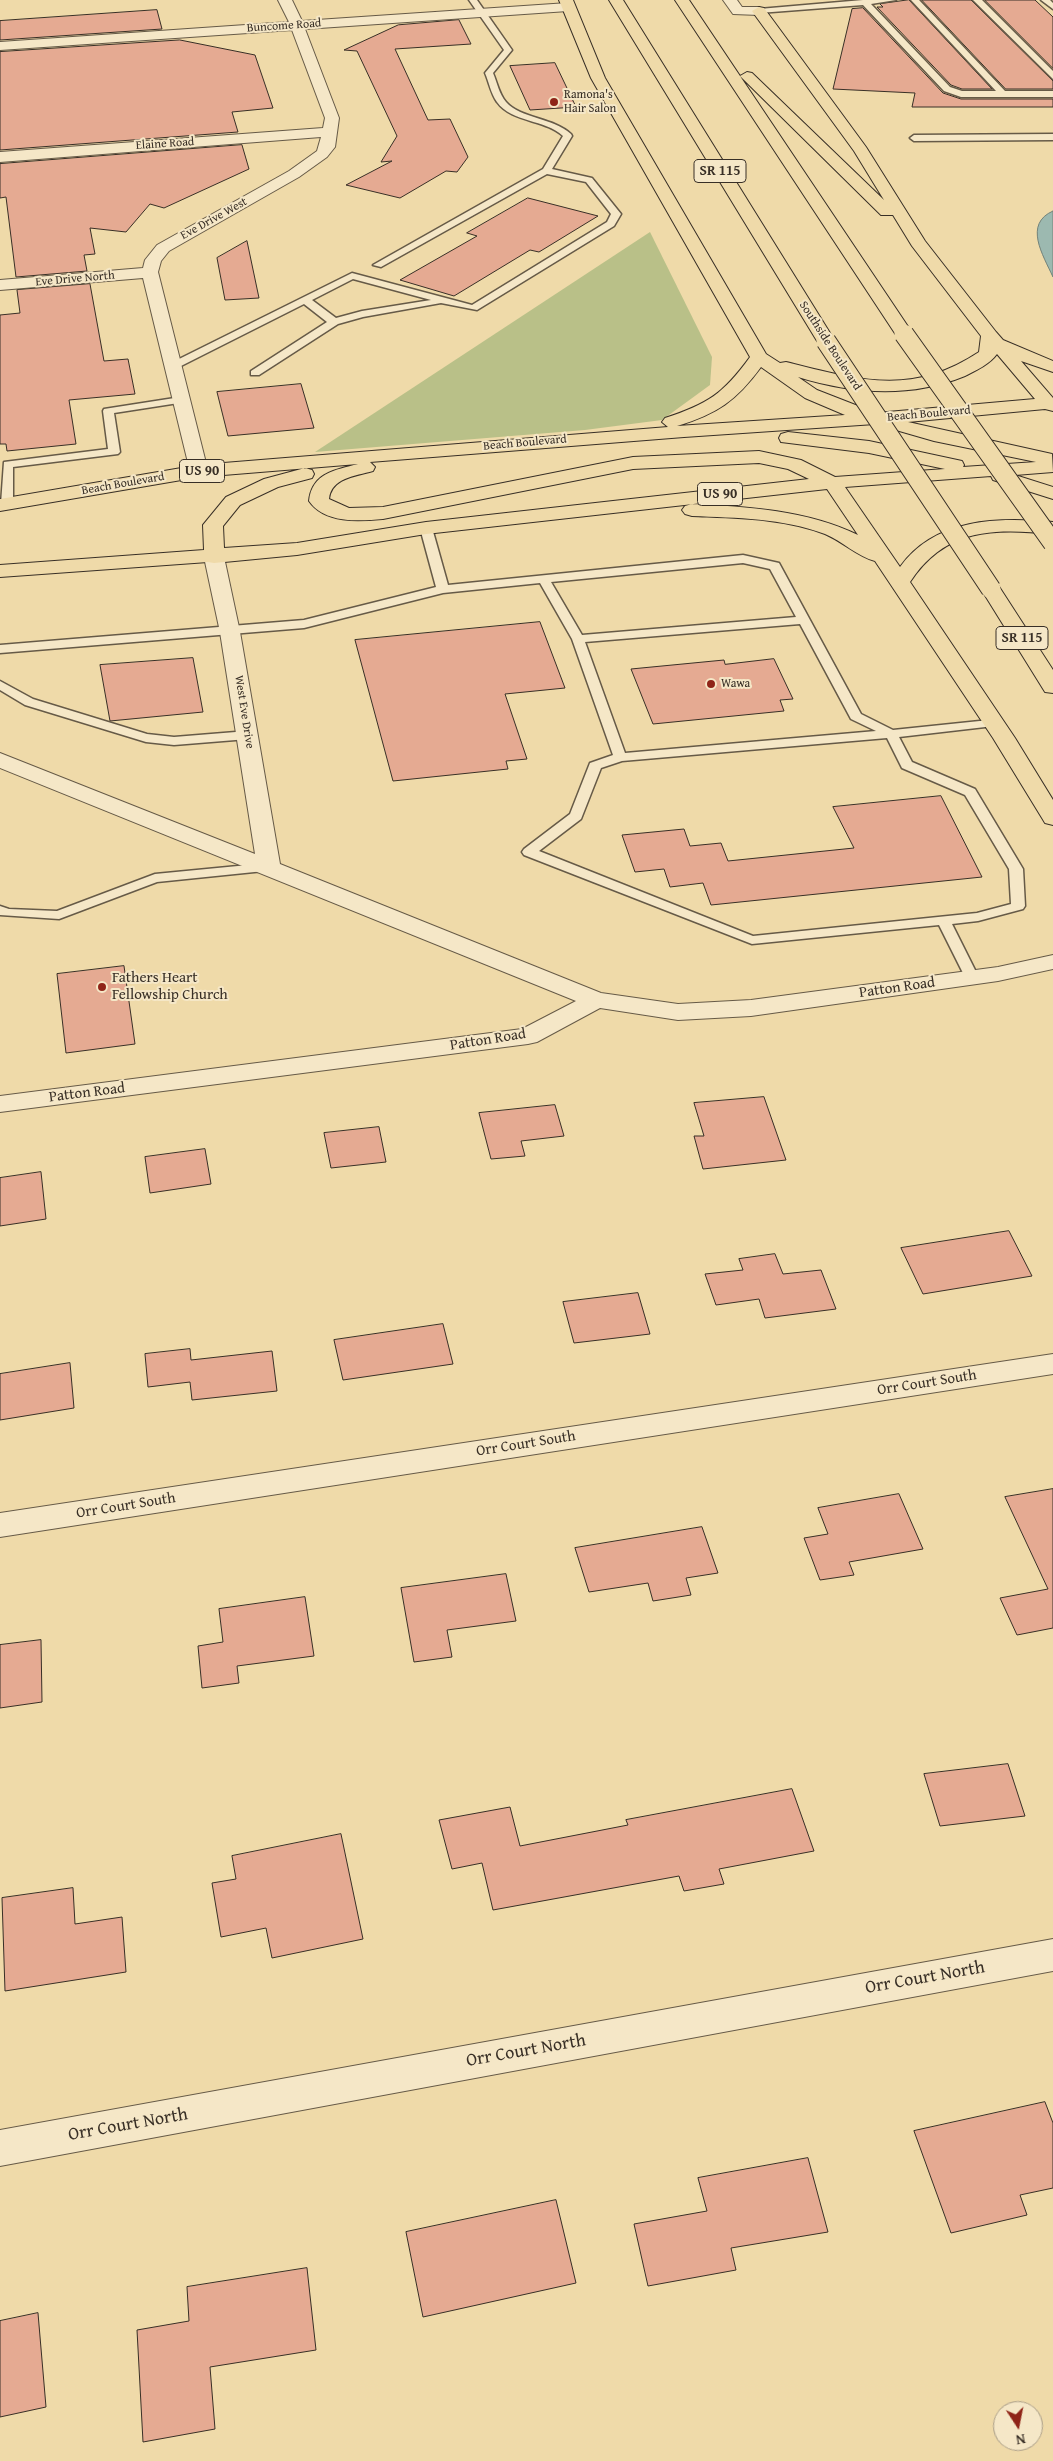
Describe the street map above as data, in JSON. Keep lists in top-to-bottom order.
{
  "streets": {
    "highway": [
      "SR 115",
      "Southside Boulevard",
      "Beach Boulevard",
      "US 90"
    ],
    "street": [
      "Buncome Road",
      "Elaine Road",
      "Eve Drive West",
      "Eve Drive North",
      "West Eve Drive",
      "Patton Road",
      "Orr Court South",
      "Orr Court North"
    ]
  },
  "crossings": [
    ["Buncome Road", "Eve Drive West"],
    ["Elaine Road", "Eve Drive West"],
    ["Eve Drive West", "Eve Drive North"],
    ["US 90", "West Eve Drive"]
  ],
  "places": ["Ramona's Hair Salon", "Wawa", "Fathers Heart Fellowship Church"],
  "north": "bottom"
}
